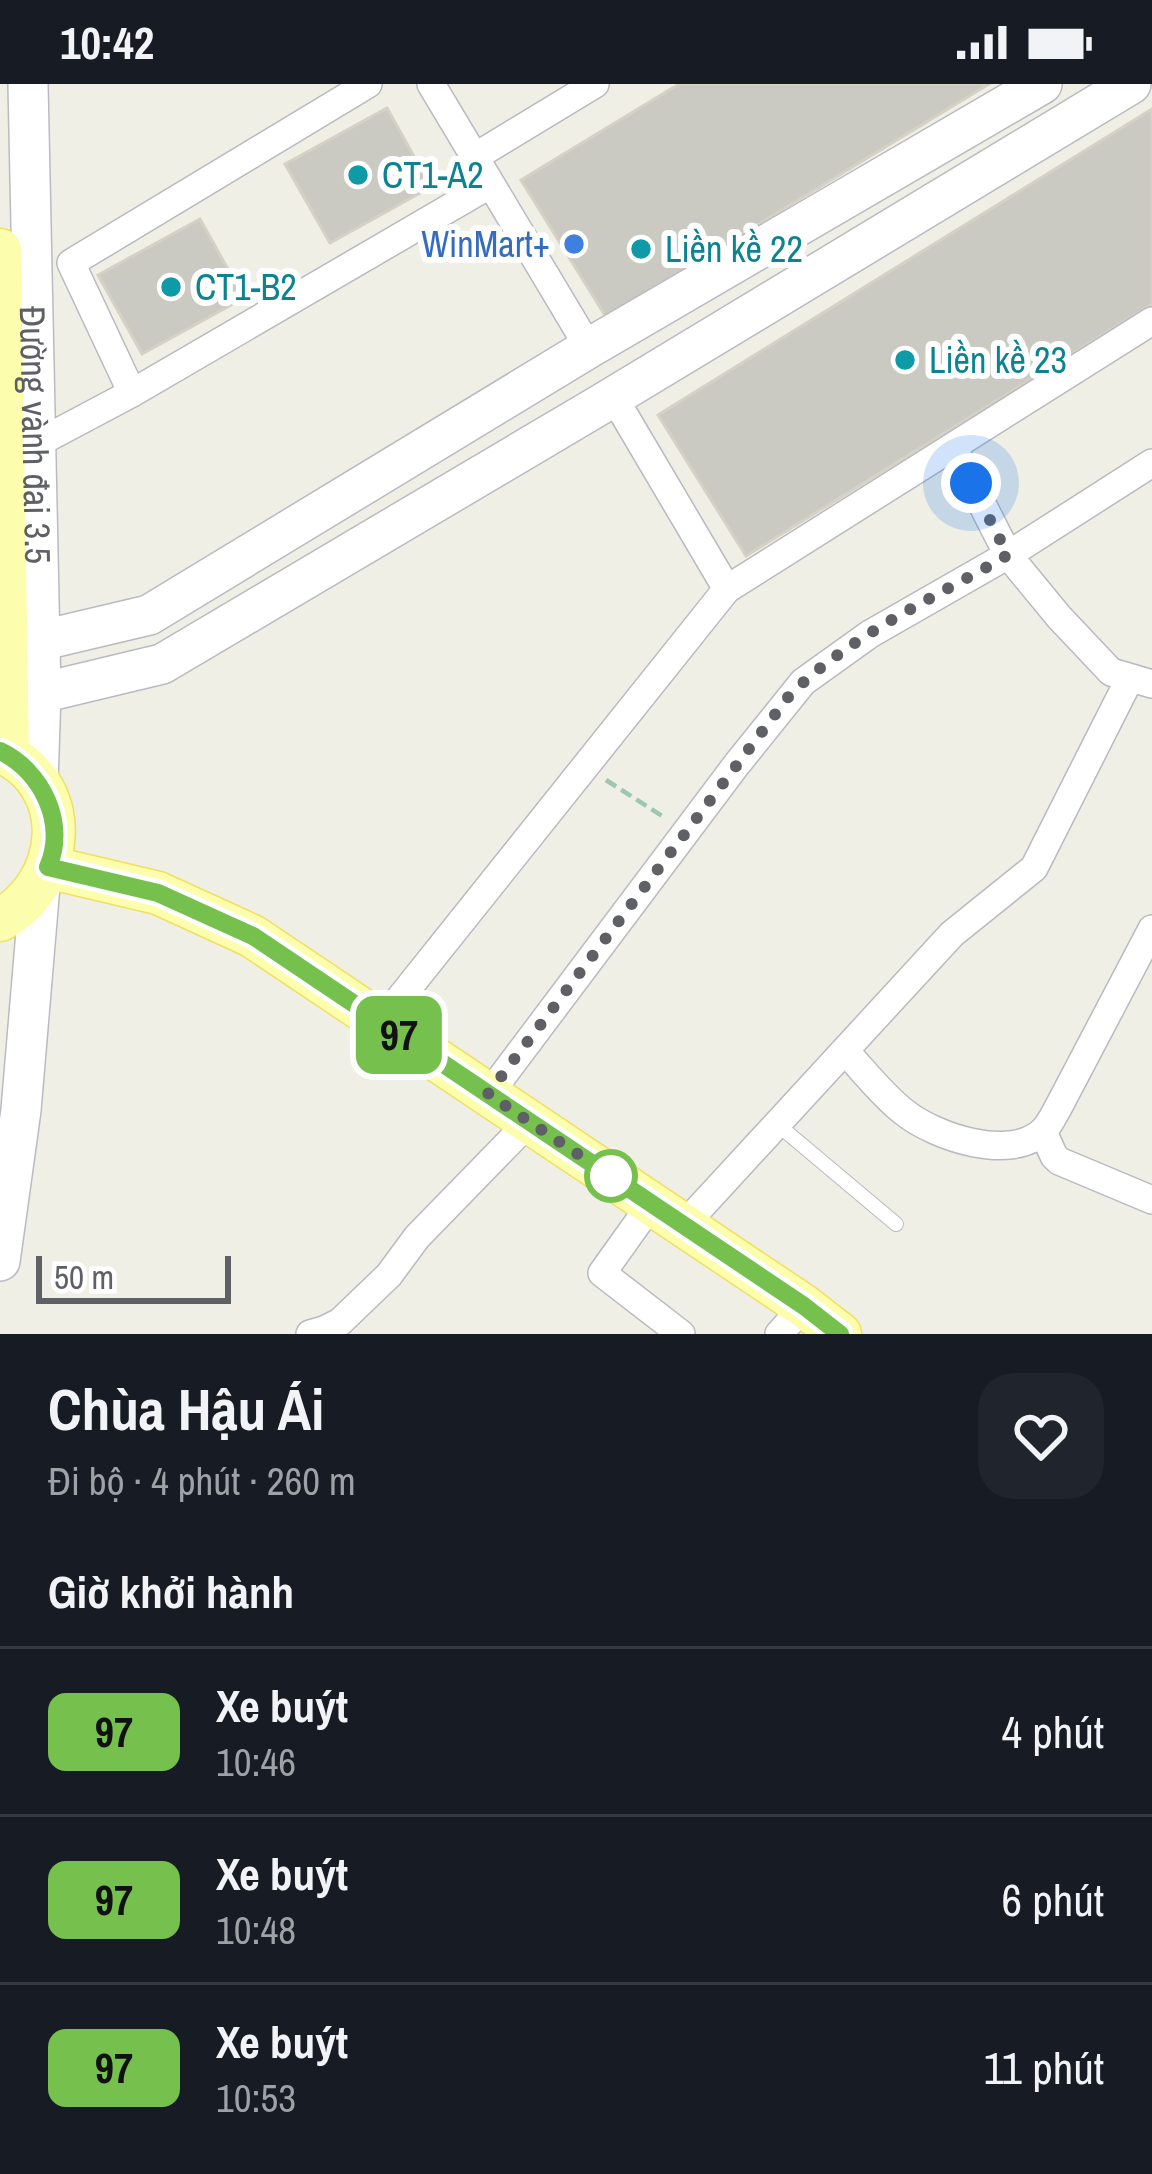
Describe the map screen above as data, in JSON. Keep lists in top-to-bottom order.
{
  "streets": {
    "main road": ["Đường vành đai 3.5"]
  },
  "places": [
    "CT1-A2",
    "WinMart+",
    "Liền kề 22",
    "CT1-B2",
    "Liền kề 23"
  ],
  "lines": ["bus line 97"],
  "scale_bar": "50 m",
  "page": {
    "status": "10:42",
    "on_map": "97",
    "scale": "50 m",
    "heading": [
      ["Chùa Hậu Ái", "Đi bộ · 4 phút · 260 m"],
      "Giờ khởi hành"
    ],
    "list": [
      {
        "mark": "97",
        "name": "Xe buýt",
        "note": "10:46",
        "value": "4 phút"
      },
      {
        "mark": "97",
        "name": "Xe buýt",
        "note": "10:48",
        "value": "6 phút"
      },
      {
        "mark": "97",
        "name": "Xe buýt",
        "note": "10:53",
        "value": "11 phút"
      }
    ]
  }
}
